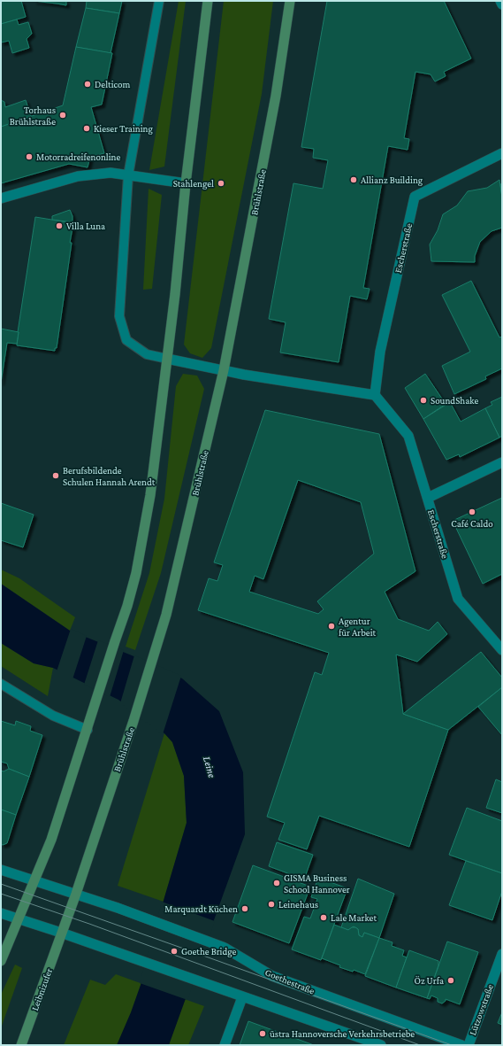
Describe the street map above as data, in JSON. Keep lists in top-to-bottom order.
{
  "streets": {
    "main road": ["Brühlstraße", "Leibnizufer"],
    "street": ["Escherstraße", "Goethestraße", "Lützowstraße"]
  },
  "crossings": [
    ["Brühlstraße", "Goethestraße"],
    ["Brühlstraße", "Leibnizufer"]
  ],
  "water": ["Leine"],
  "places": [
    "Delticom",
    "Torhaus Brühlstraße",
    "Kieser Training",
    "Motorradreifenonline",
    "Allianz Building",
    "Stahlengel",
    "Villa Luna",
    "SoundShake",
    "Berufsbildende Schulen Hannah Arendt",
    "Café Caldo",
    "Agentur für Arbeit",
    "GISMA Business School Hannover",
    "Leinehaus",
    "Marquardt Küchen",
    "Lale Market",
    "Goethe Bridge",
    "Öz Urfa",
    "üstra Hannoversche Verkehrsbetriebe"
  ]
}
